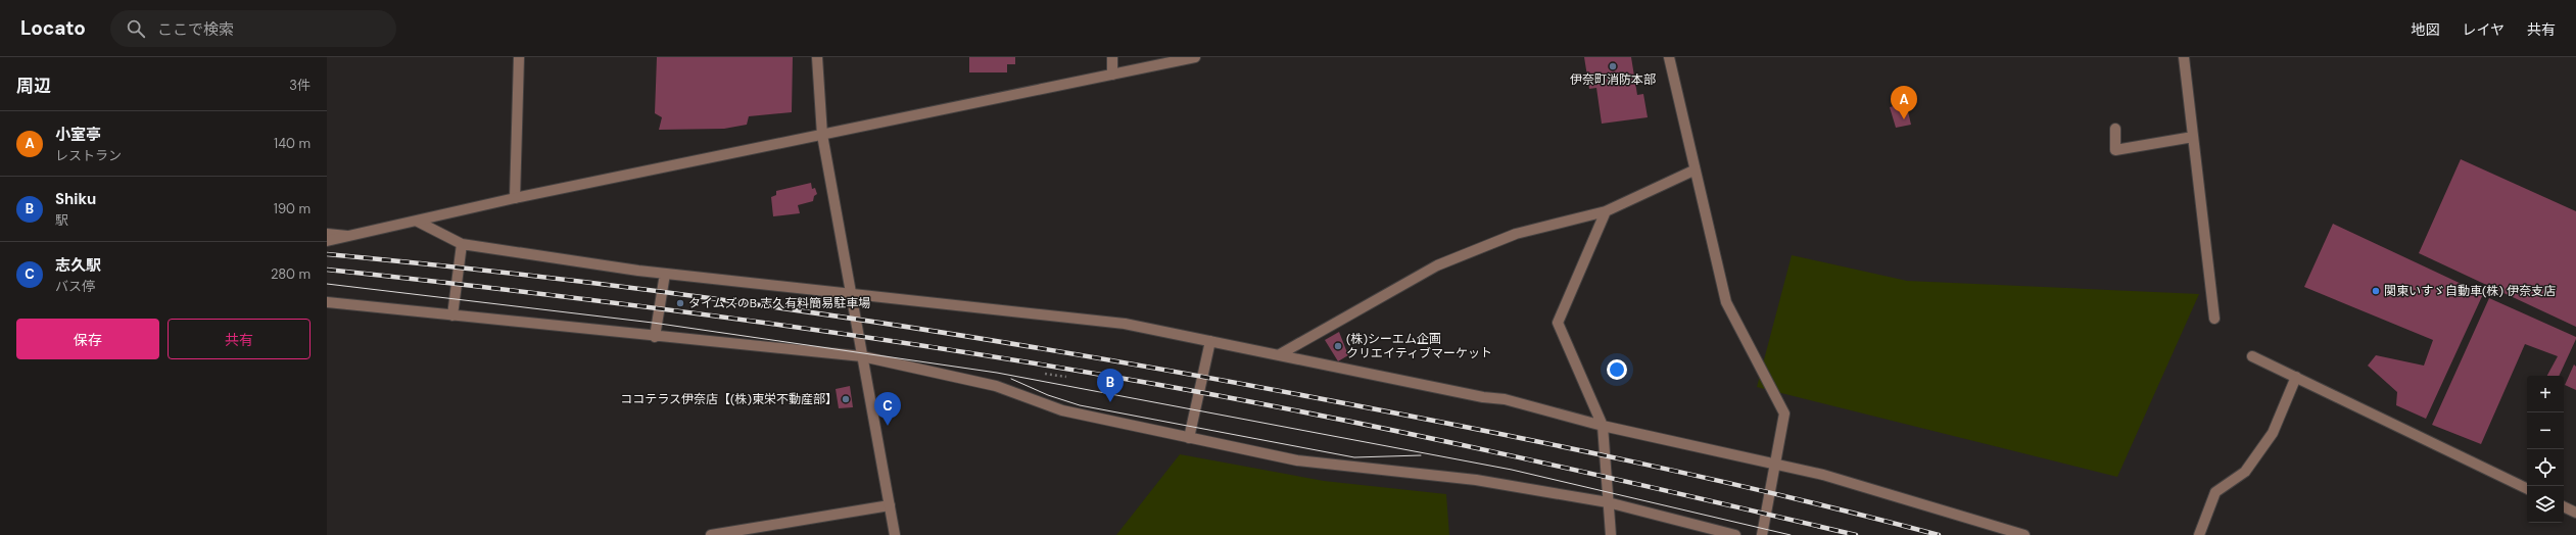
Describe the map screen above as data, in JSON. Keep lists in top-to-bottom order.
{
  "places": [
    "伊奈町消防本部",
    "関東いすゞ自動車(株) 伊奈支店",
    "タイムズのB 志久有料簡易駐車場",
    "(株)シーエム企画 クリエイティブマーケット",
    "ココテラス伊奈店【(株)東栄不動産部】"
  ],
  "page": {
    "header": "Locato",
    "search": "ここで検索",
    "nav": ["地図", "レイヤ", "共有"],
    "heading": ["周辺", "3件"],
    "pins": ["A", "B", "C"],
    "list": [
      {
        "mark": "A",
        "name": "小室亭",
        "note": "レストラン",
        "value": "140 m"
      },
      {
        "mark": "B",
        "name": "Shiku",
        "note": "駅",
        "value": "190 m"
      },
      {
        "mark": "C",
        "name": "志久駅",
        "note": "バス停",
        "value": "280 m"
      }
    ],
    "buttons": ["保存", "共有"],
    "map_buttons": ["+", "−"]
  }
}
